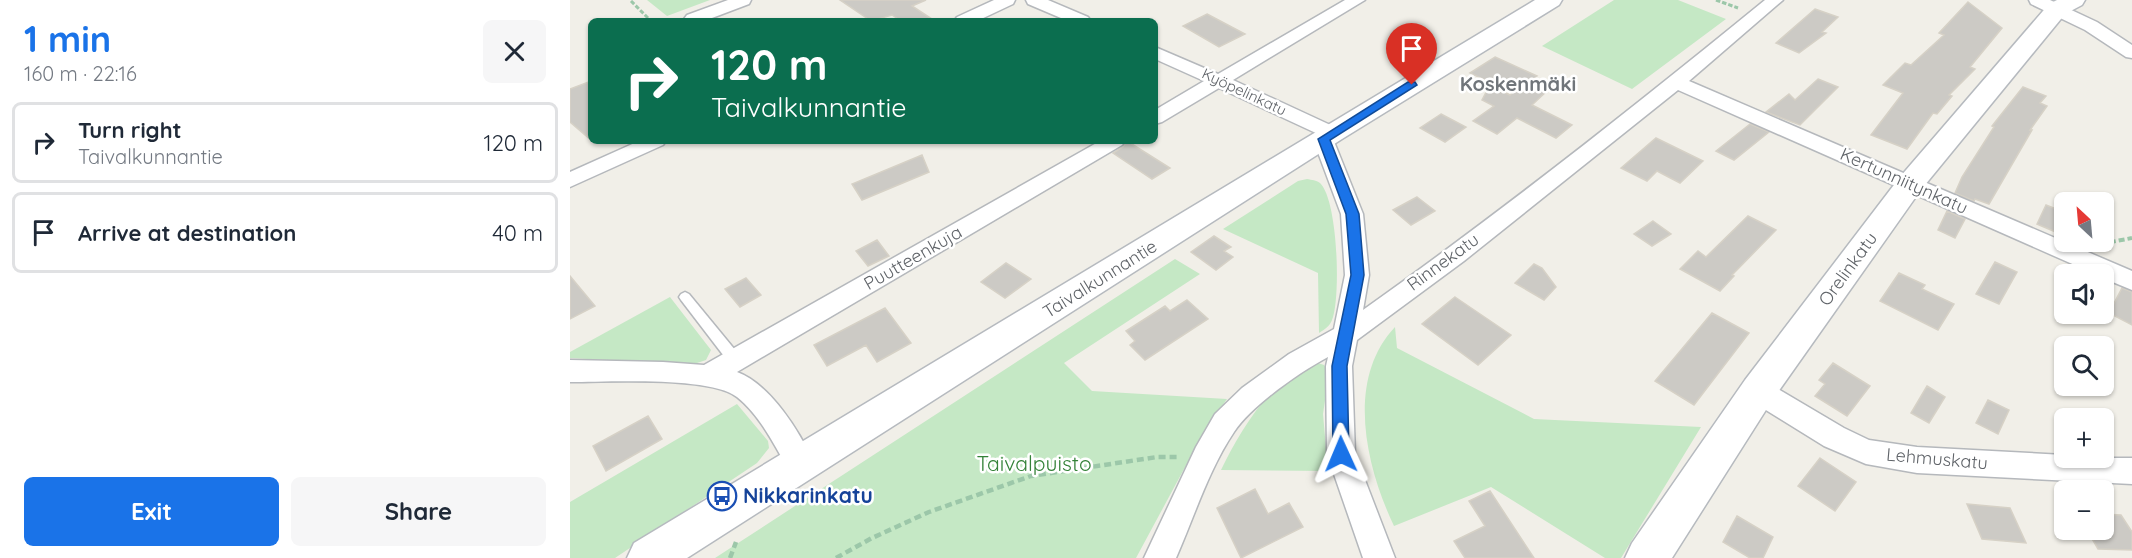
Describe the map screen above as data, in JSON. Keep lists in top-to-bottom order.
{
  "streets": {
    "main road": ["Orelinkatu", "Taivalkunnantie"],
    "street": [
      "Kyöpelinkatu",
      "Kertunniitynkatu",
      "Puutteenkuja",
      "Rinnekatu",
      "Lehmuskatu"
    ]
  },
  "crossings": [
    ["Kyöpelinkatu", "Taivalkunnantie"],
    ["Kertunniitynkatu", "Rinnekatu"],
    ["Kertunniitynkatu", "Orelinkatu"],
    ["Orelinkatu", "Lehmuskatu"]
  ],
  "districts": ["Koskenmäki"],
  "parks": ["Taivalpuisto"],
  "places": {
    "bus stop": ["Nikkarinkatu"]
  },
  "north": "top left",
  "page": {
    "heading": ["1 min", "160 m · 22:16"],
    "turn": ["120 m", "Taivalkunnantie"],
    "list": [
      {
        "name": "Turn right",
        "note": "Taivalkunnantie",
        "value": "120 m"
      },
      {
        "name": "Arrive at destination",
        "value": "40 m"
      }
    ],
    "map_buttons": ["+", "−"],
    "buttons": ["Exit", "Share"]
  }
}
